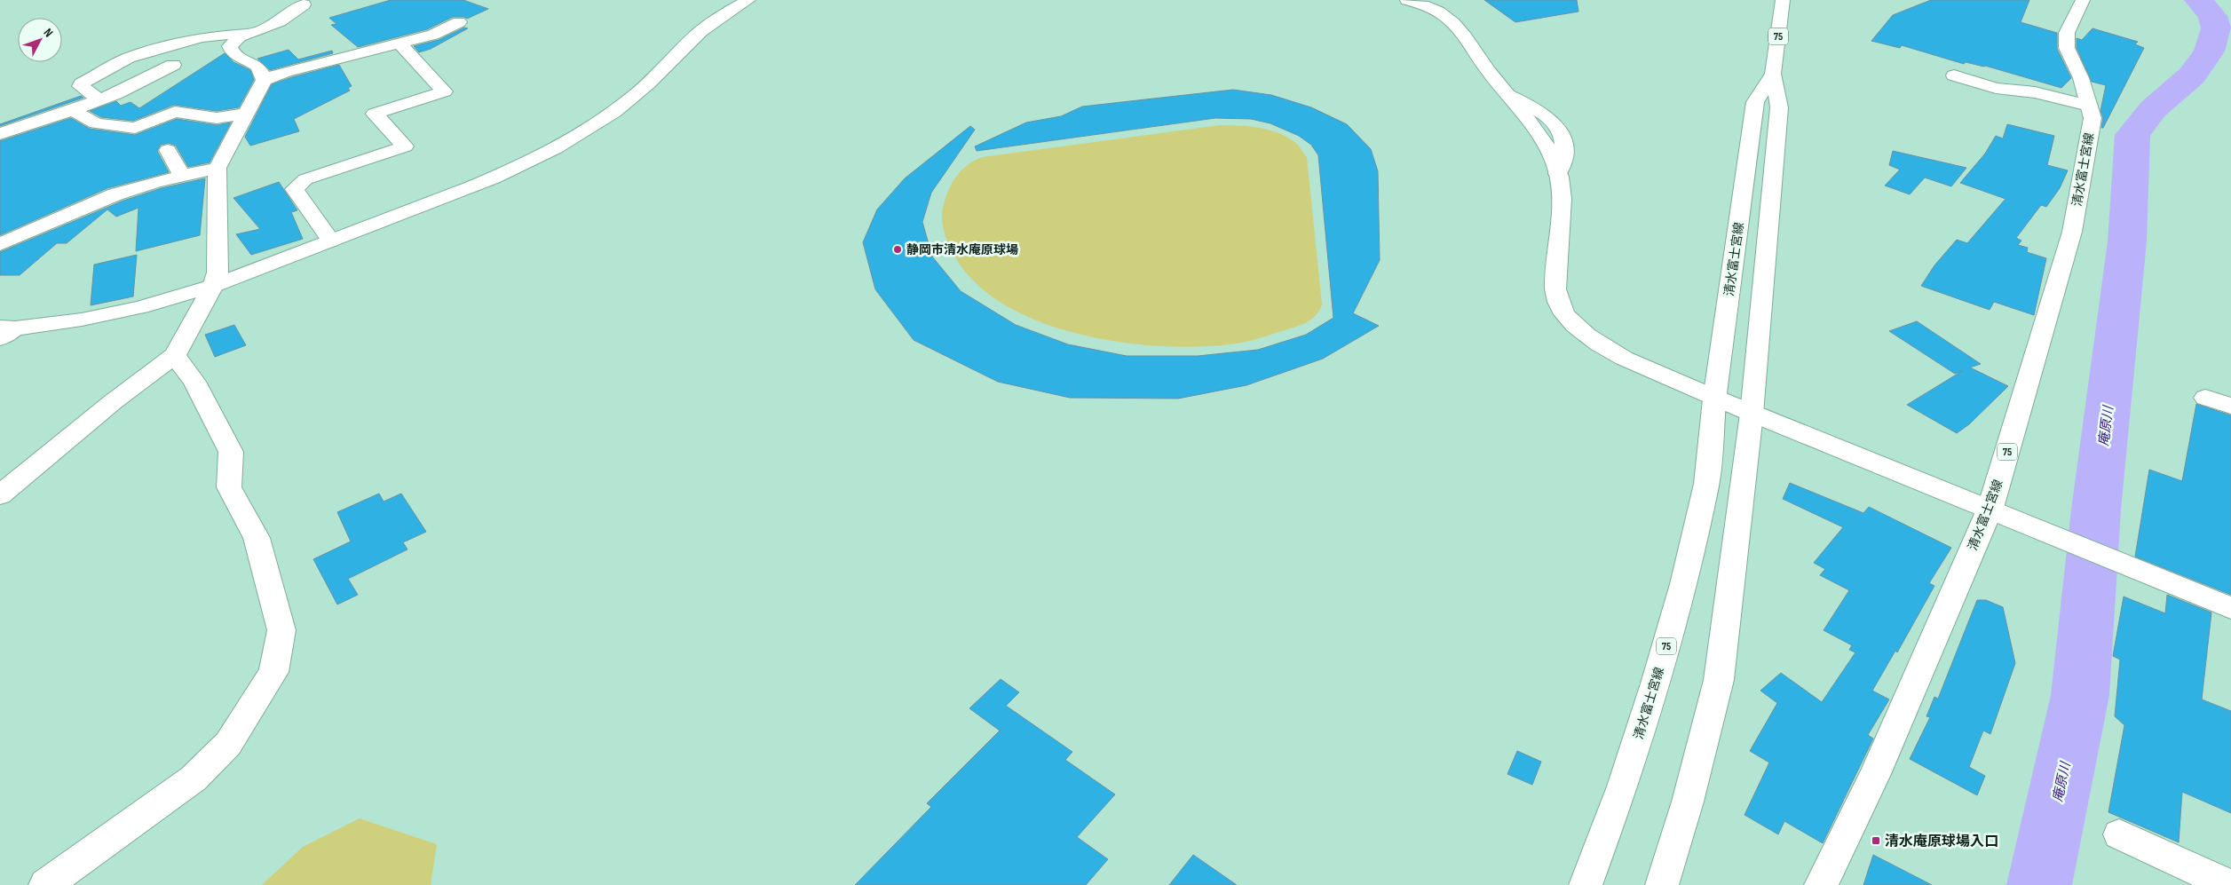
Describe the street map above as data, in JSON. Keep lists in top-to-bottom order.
{
  "streets": {
    "street": ["75", "清水富士宮線"]
  },
  "water": ["庵原川"],
  "places": {
    "other": ["静岡市清水庵原球場"],
    "transit": ["清水庵原球場入口"]
  },
  "north": "top right"
}
